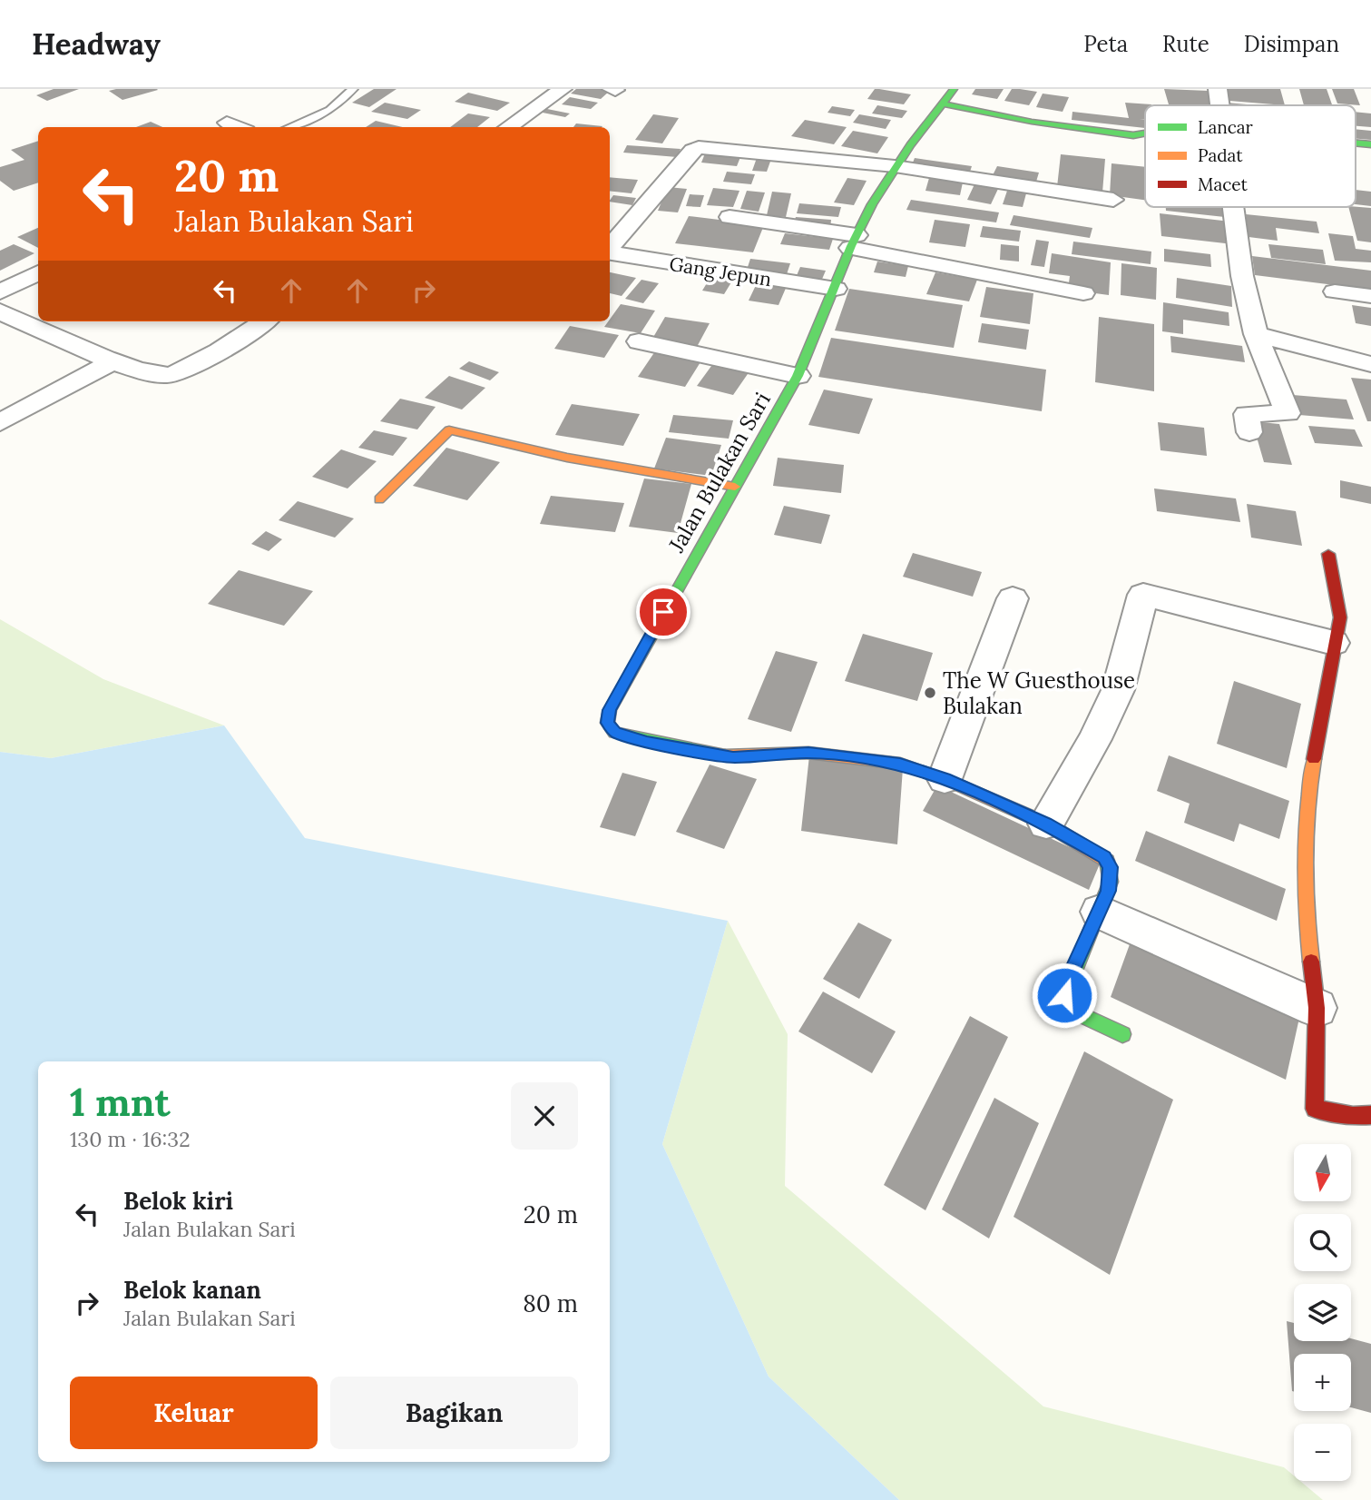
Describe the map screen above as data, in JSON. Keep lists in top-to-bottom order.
{
  "streets": {
    "street": ["Gang Jepun", "Jalan Bulakan Sari"]
  },
  "crossings": [
    ["Gang Jepun", "Jalan Bulakan Sari"]
  ],
  "places": ["The W Guesthouse Bulakan"],
  "legend": ["Lancar", "Padat", "Macet"],
  "north": "bottom",
  "page": {
    "header": "Headway",
    "nav": ["Peta", "Rute", "Disimpan"],
    "turn": ["20 m", "Jalan Bulakan Sari"],
    "heading": ["1 mnt", "130 m · 16:32"],
    "map_buttons": ["+", "−"],
    "list": [
      {
        "name": "Belok kiri",
        "note": "Jalan Bulakan Sari",
        "value": "20 m"
      },
      {
        "name": "Belok kanan",
        "note": "Jalan Bulakan Sari",
        "value": "80 m"
      }
    ],
    "buttons": ["Keluar", "Bagikan"]
  }
}
